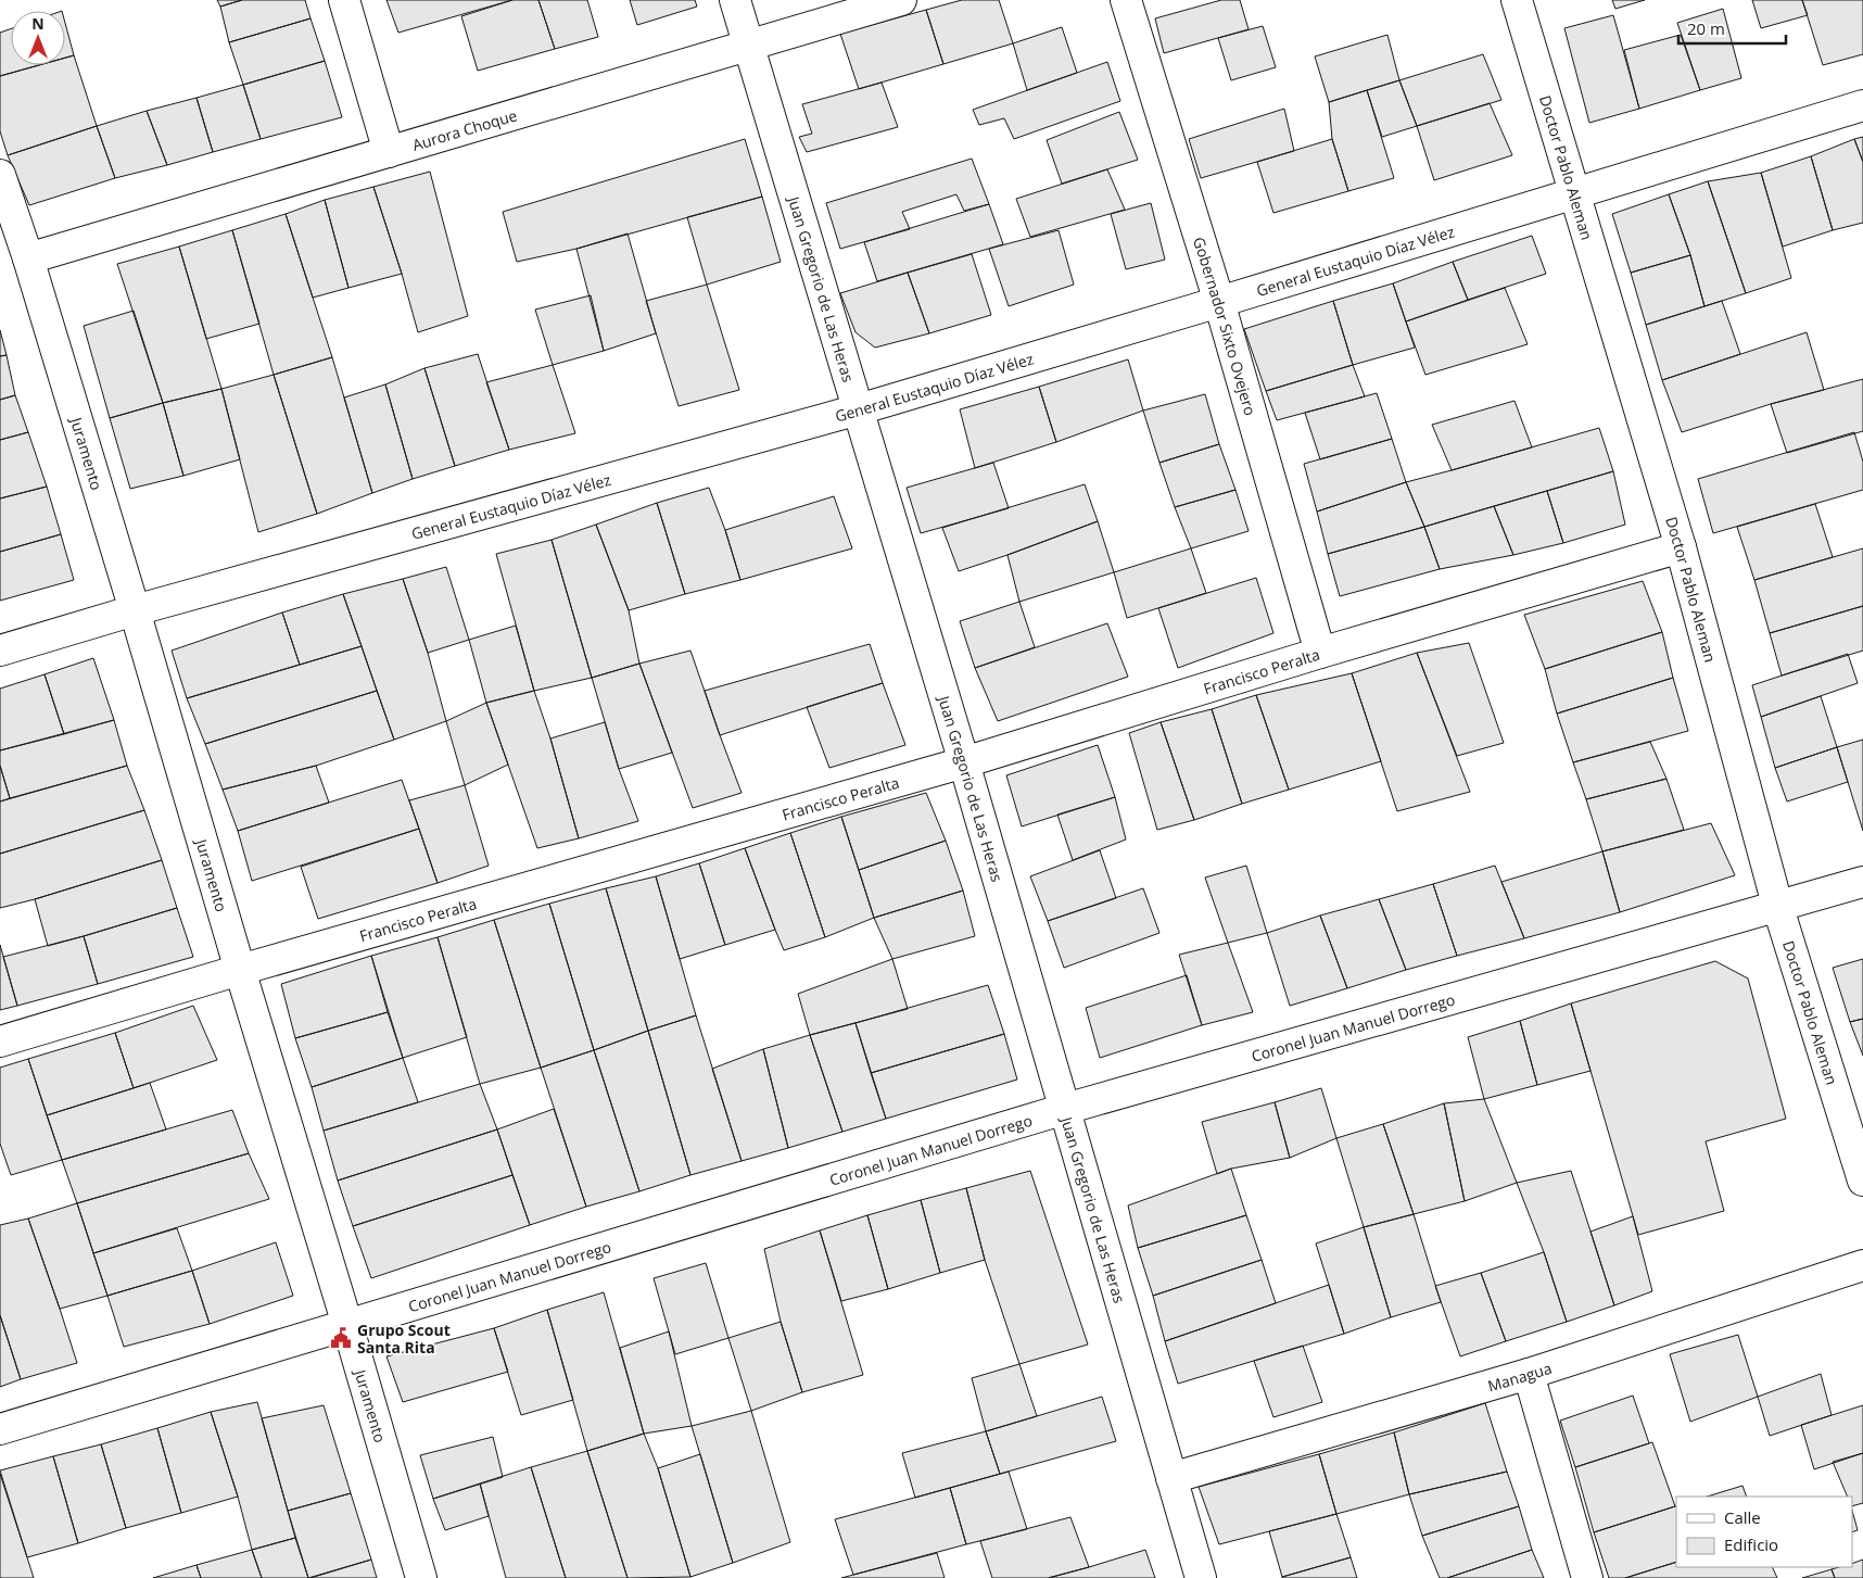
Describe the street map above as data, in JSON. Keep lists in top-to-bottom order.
{
  "streets": {
    "street": [
      "Aurora Choque",
      "Doctor Pablo Aleman",
      "General Eustaquio Díaz Vélez",
      "Juan Gregorio de Las Heras",
      "Gobernador Sixto Ovejero",
      "Juramento",
      "Francisco Peralta",
      "Coronel Juan Manuel Dorrego",
      "Managua"
    ]
  },
  "crossings": [
    ["Aurora Choque", "Juan Gregorio de Las Heras"],
    ["Aurora Choque", "Juramento"],
    ["Doctor Pablo Aleman", "General Eustaquio Díaz Vélez"],
    ["Doctor Pablo Aleman", "Francisco Peralta"],
    ["Doctor Pablo Aleman", "Coronel Juan Manuel Dorrego"],
    ["General Eustaquio Díaz Vélez", "Juan Gregorio de Las Heras"],
    ["General Eustaquio Díaz Vélez", "Gobernador Sixto Ovejero"],
    ["General Eustaquio Díaz Vélez", "Juramento"],
    ["Juan Gregorio de Las Heras", "Francisco Peralta"],
    ["Juan Gregorio de Las Heras", "Coronel Juan Manuel Dorrego"],
    ["Juan Gregorio de Las Heras", "Managua"],
    ["Gobernador Sixto Ovejero", "Francisco Peralta"],
    ["Juramento", "Francisco Peralta"],
    ["Juramento", "Coronel Juan Manuel Dorrego"]
  ],
  "places": {
    "public building": ["Grupo Scout Santa Rita"]
  },
  "legend": ["Calle", "Edificio"],
  "scale_bar": "20 m",
  "north": "top"
}
